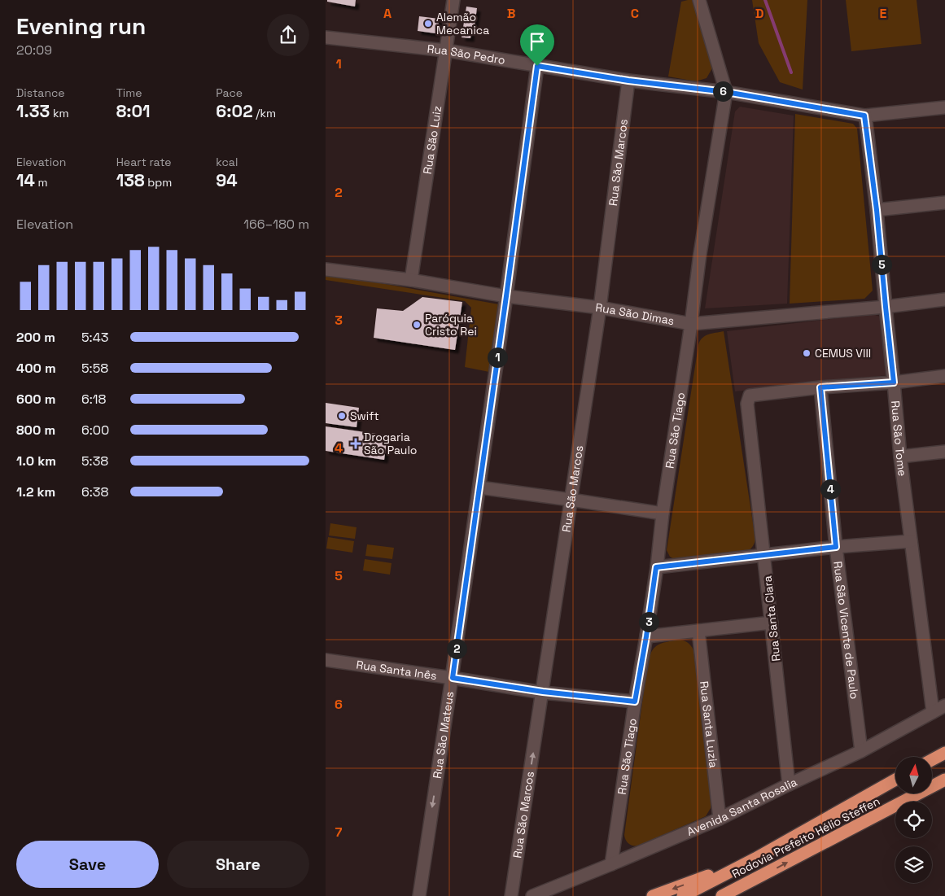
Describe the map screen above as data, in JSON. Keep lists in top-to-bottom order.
{
  "streets": {
    "highway": ["Rodovia Prefeito Hélio Steffen"],
    "street": [
      "Rua São Pedro",
      "Rua São Luiz",
      "Rua São Marcos",
      "Rua São Dimas",
      "Rua São Tiago",
      "Rua São Tome",
      "Rua Santa Clara",
      "Rua São Vicente de Paulo",
      "Rua Santa Inês",
      "Rua Santa Luzia",
      "Rua São Mateus",
      "Avenida Santa Rosalia"
    ]
  },
  "crossings": [
    ["Rua São Pedro", "Rua São Luiz"],
    ["Rua São Pedro", "Rua São Marcos"],
    ["Rua São Pedro", "Rua São Tiago"],
    ["Rua São Pedro", "Rua São Tome"],
    ["Rua São Pedro", "Rua São Mateus"],
    ["Rua São Luiz", "Rua São Dimas"],
    ["Rua São Marcos", "Rua São Dimas"],
    ["Rua São Marcos", "Rua Santa Inês"],
    ["Rua São Dimas", "Rua São Tiago"],
    ["Rua São Dimas", "Rua São Tome"],
    ["Rua São Dimas", "Rua São Mateus"],
    ["Rua São Tiago", "Rua Santa Inês"],
    ["Rua São Tiago", "Avenida Santa Rosalia"],
    ["Rua São Tome", "Avenida Santa Rosalia"],
    ["Rua Santa Clara", "Rua São Vicente de Paulo"],
    ["Rua Santa Clara", "Avenida Santa Rosalia"],
    ["Rua São Vicente de Paulo", "Avenida Santa Rosalia"],
    ["Rua Santa Inês", "Rua São Mateus"],
    ["Rua Santa Luzia", "Avenida Santa Rosalia"]
  ],
  "places": {
    "other": [
      "Alemão Mecanica",
      "Paróquia Cristo Rei",
      "CEMUS VIII",
      "Swift"
    ],
    "health": ["Drogaria São Paulo"]
  },
  "north": "top",
  "page": {
    "heading": ["Evening run", "20:09"],
    "stats": [
      ["Distance", "1.33 km"],
      ["Time", "8:01"],
      ["Pace", "6:02 /km"],
      ["Elevation", "14 m"],
      ["Heart rate", "138 bpm"],
      ["kcal", "94"]
    ],
    "pins": [
      "6",
      "5",
      "1",
      "4",
      "3",
      "2"
    ],
    "chart": ["Elevation", "166–180 m"],
    "list": [
      {
        "name": "200 m",
        "note": "5:43"
      },
      {
        "name": "400 m",
        "note": "5:58"
      },
      {
        "name": "600 m",
        "note": "6:18"
      },
      {
        "name": "800 m",
        "note": "6:00"
      },
      {
        "name": "1.0 km",
        "note": "5:38"
      },
      {
        "name": "1.2 km",
        "note": "6:38"
      }
    ],
    "buttons": ["Save", "Share"]
  },
  "grid": {
    "columns": [
      "A",
      "B",
      "C",
      "D",
      "E"
    ],
    "rows": [
      "1",
      "2",
      "3",
      "4",
      "5",
      "6",
      "7"
    ]
  }
}
